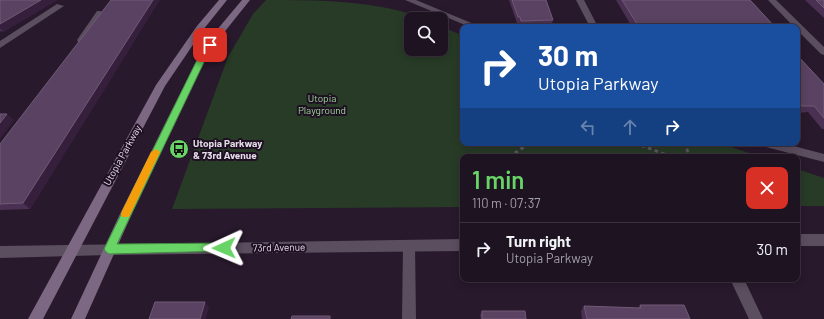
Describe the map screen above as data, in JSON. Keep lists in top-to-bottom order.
{
  "streets": {
    "main road": ["Utopia Parkway"],
    "street": ["73rd Avenue"]
  },
  "crossings": [
    ["Utopia Parkway", "73rd Avenue"]
  ],
  "parks": ["Utopia Playground"],
  "places": {
    "bus stop": ["Utopia Parkway & 73rd Avenue"]
  },
  "page": {
    "turn": ["30 m", "Utopia Parkway"],
    "heading": ["1 min", "110 m · 07:37"],
    "list": [
      {
        "name": "Turn right",
        "note": "Utopia Parkway",
        "value": "30 m"
      }
    ]
  }
}
